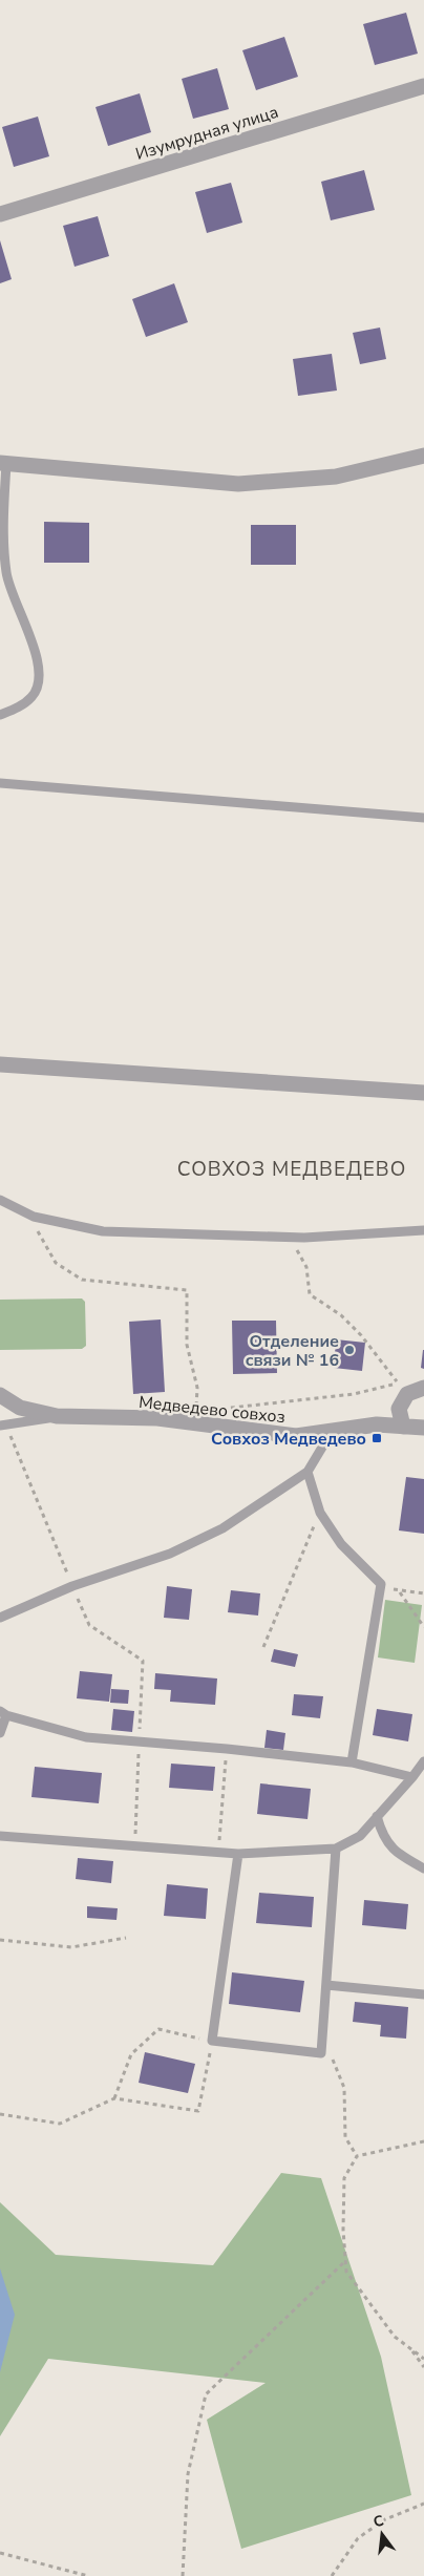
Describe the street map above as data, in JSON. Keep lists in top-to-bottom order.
{
  "streets": {
    "street": ["Изумрудная улица", "Медведево совхоз"]
  },
  "districts": ["СОВХОЗ МЕДВЕДЕВО"],
  "places": {
    "other": ["Отделение связи № 16"],
    "transit": ["Совхоз Медведево"]
  },
  "north": "top"
}
